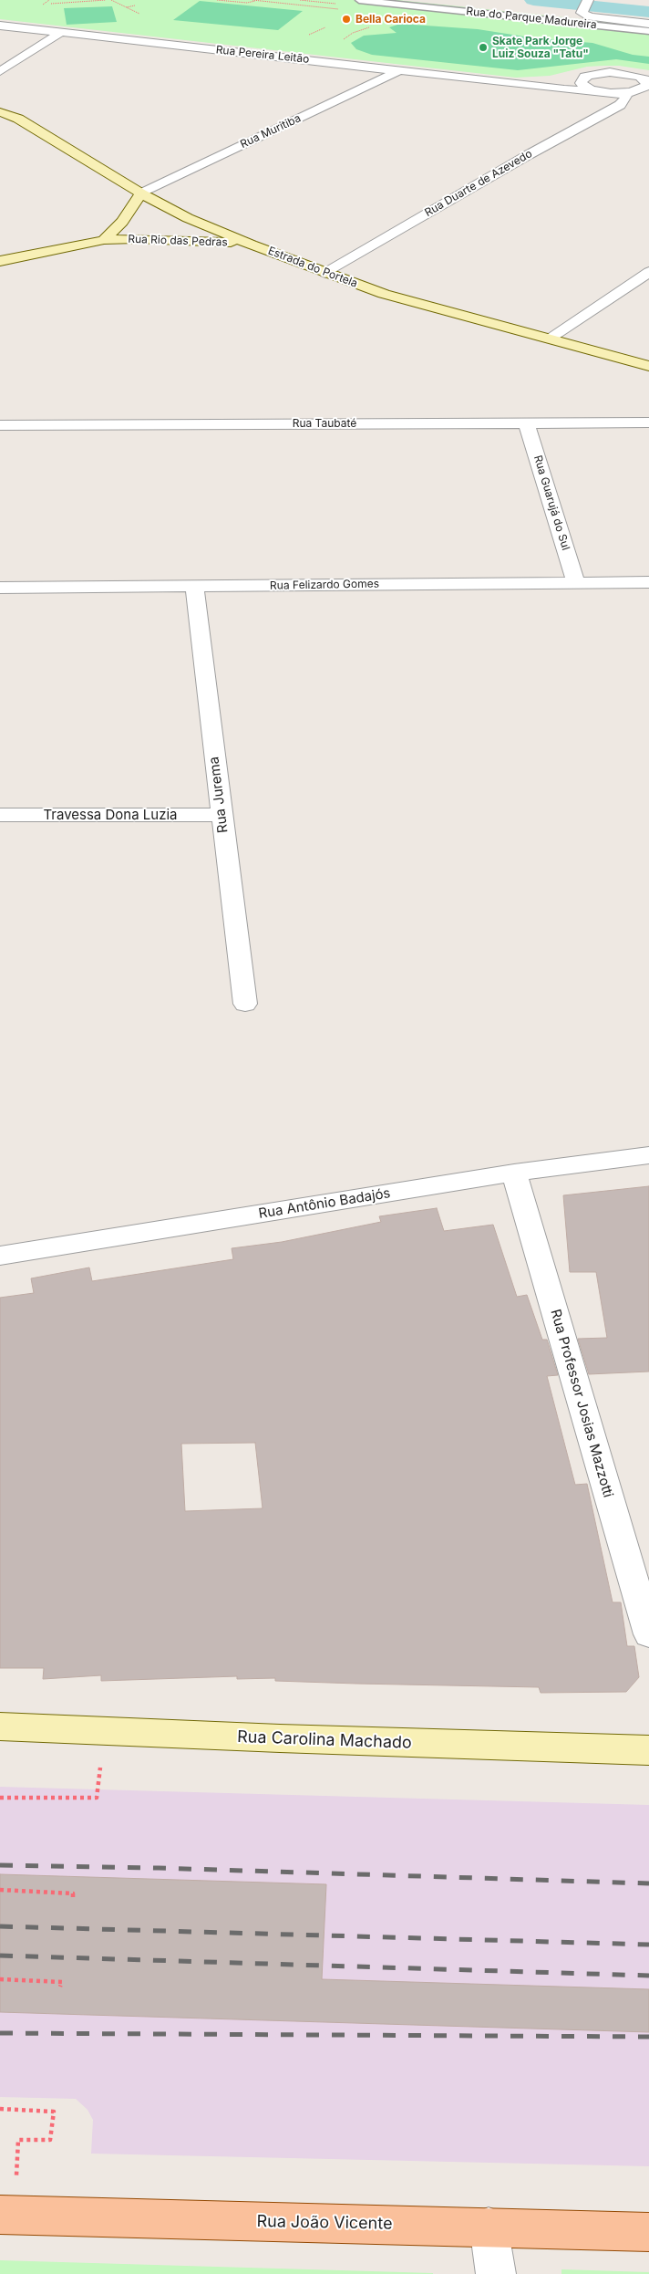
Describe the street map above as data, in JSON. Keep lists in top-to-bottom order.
{
  "streets": {
    "main road": [
      "Rua Rio das Pedras",
      "Estrada do Portela",
      "Rua Carolina Machado",
      "Rua João Vicente"
    ],
    "street": [
      "Rua Pereira Leitão",
      "Rua Muritiba",
      "Rua Duarte de Azevedo",
      "Rua Taubaté",
      "Rua Guarujá do Sul",
      "Rua Felizardo Gomes",
      "Rua Jurema",
      "Travessa Dona Luzia",
      "Rua Antônio Badajós",
      "Rua Professor Josias Mazzotti"
    ],
    "lane": ["Rua do Parque Madureira"]
  },
  "crossings": [
    ["Rua Pereira Leitão", "Rua Muritiba"],
    ["Rua Pereira Leitão", "Rua Duarte de Azevedo"],
    ["Rua Muritiba", "Rua Rio das Pedras"],
    ["Rua Muritiba", "Estrada do Portela"],
    ["Rua Duarte de Azevedo", "Estrada do Portela"],
    ["Rua Rio das Pedras", "Estrada do Portela"],
    ["Rua Taubaté", "Rua Guarujá do Sul"],
    ["Rua Guarujá do Sul", "Rua Felizardo Gomes"],
    ["Rua Felizardo Gomes", "Rua Jurema"],
    ["Rua Jurema", "Travessa Dona Luzia"],
    ["Rua Antônio Badajós", "Rua Professor Josias Mazzotti"]
  ],
  "places": ["Bella Carioca", "Skate Park Jorge Luiz Souza \"Tatu\""]
}
